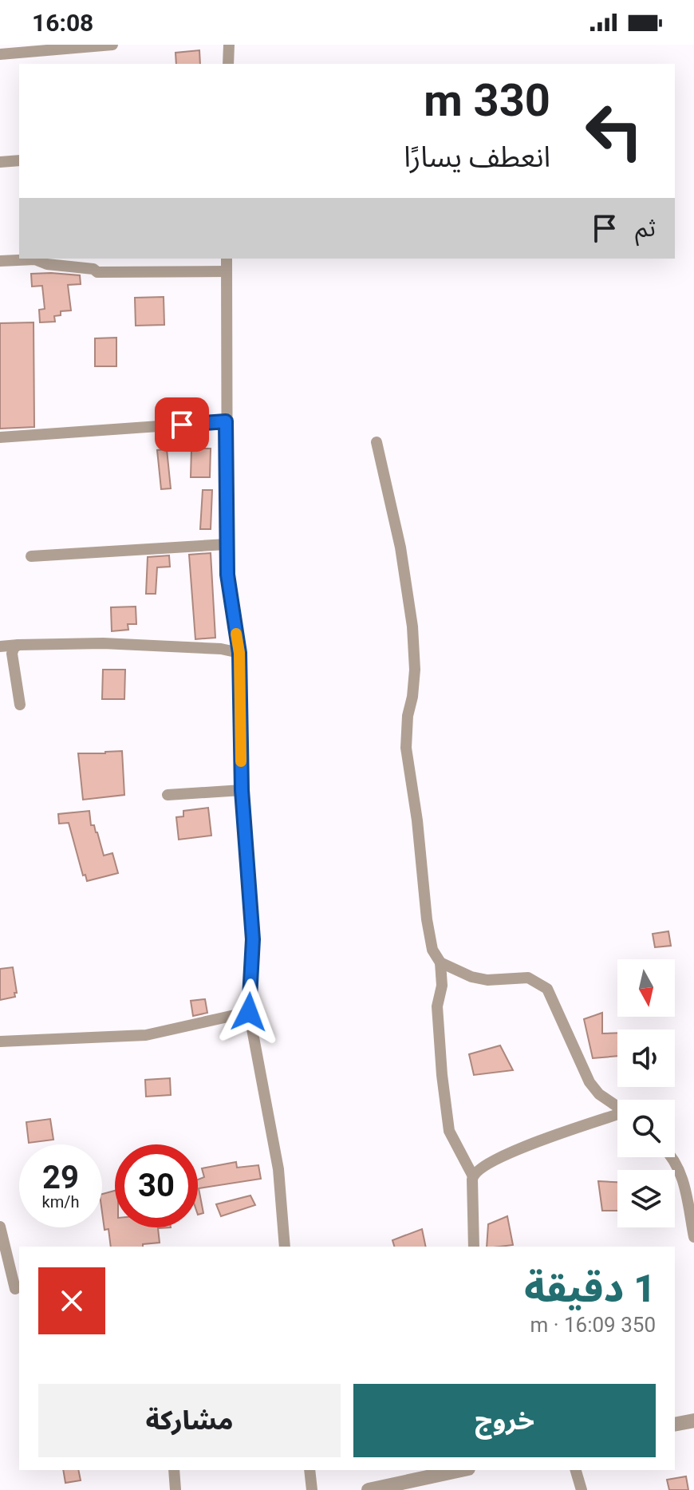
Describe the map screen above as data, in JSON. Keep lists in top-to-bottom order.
{
  "north": "bottom",
  "page": {
    "status": "16:08",
    "turn": ["330 m", "انعطف يسارًا"],
    "then": "ثم",
    "speed": "29 km/h",
    "limit": "30",
    "heading": ["1 دقيقة", "350 m · 16:09"],
    "buttons": ["خروج", "مشاركة"]
  }
}
